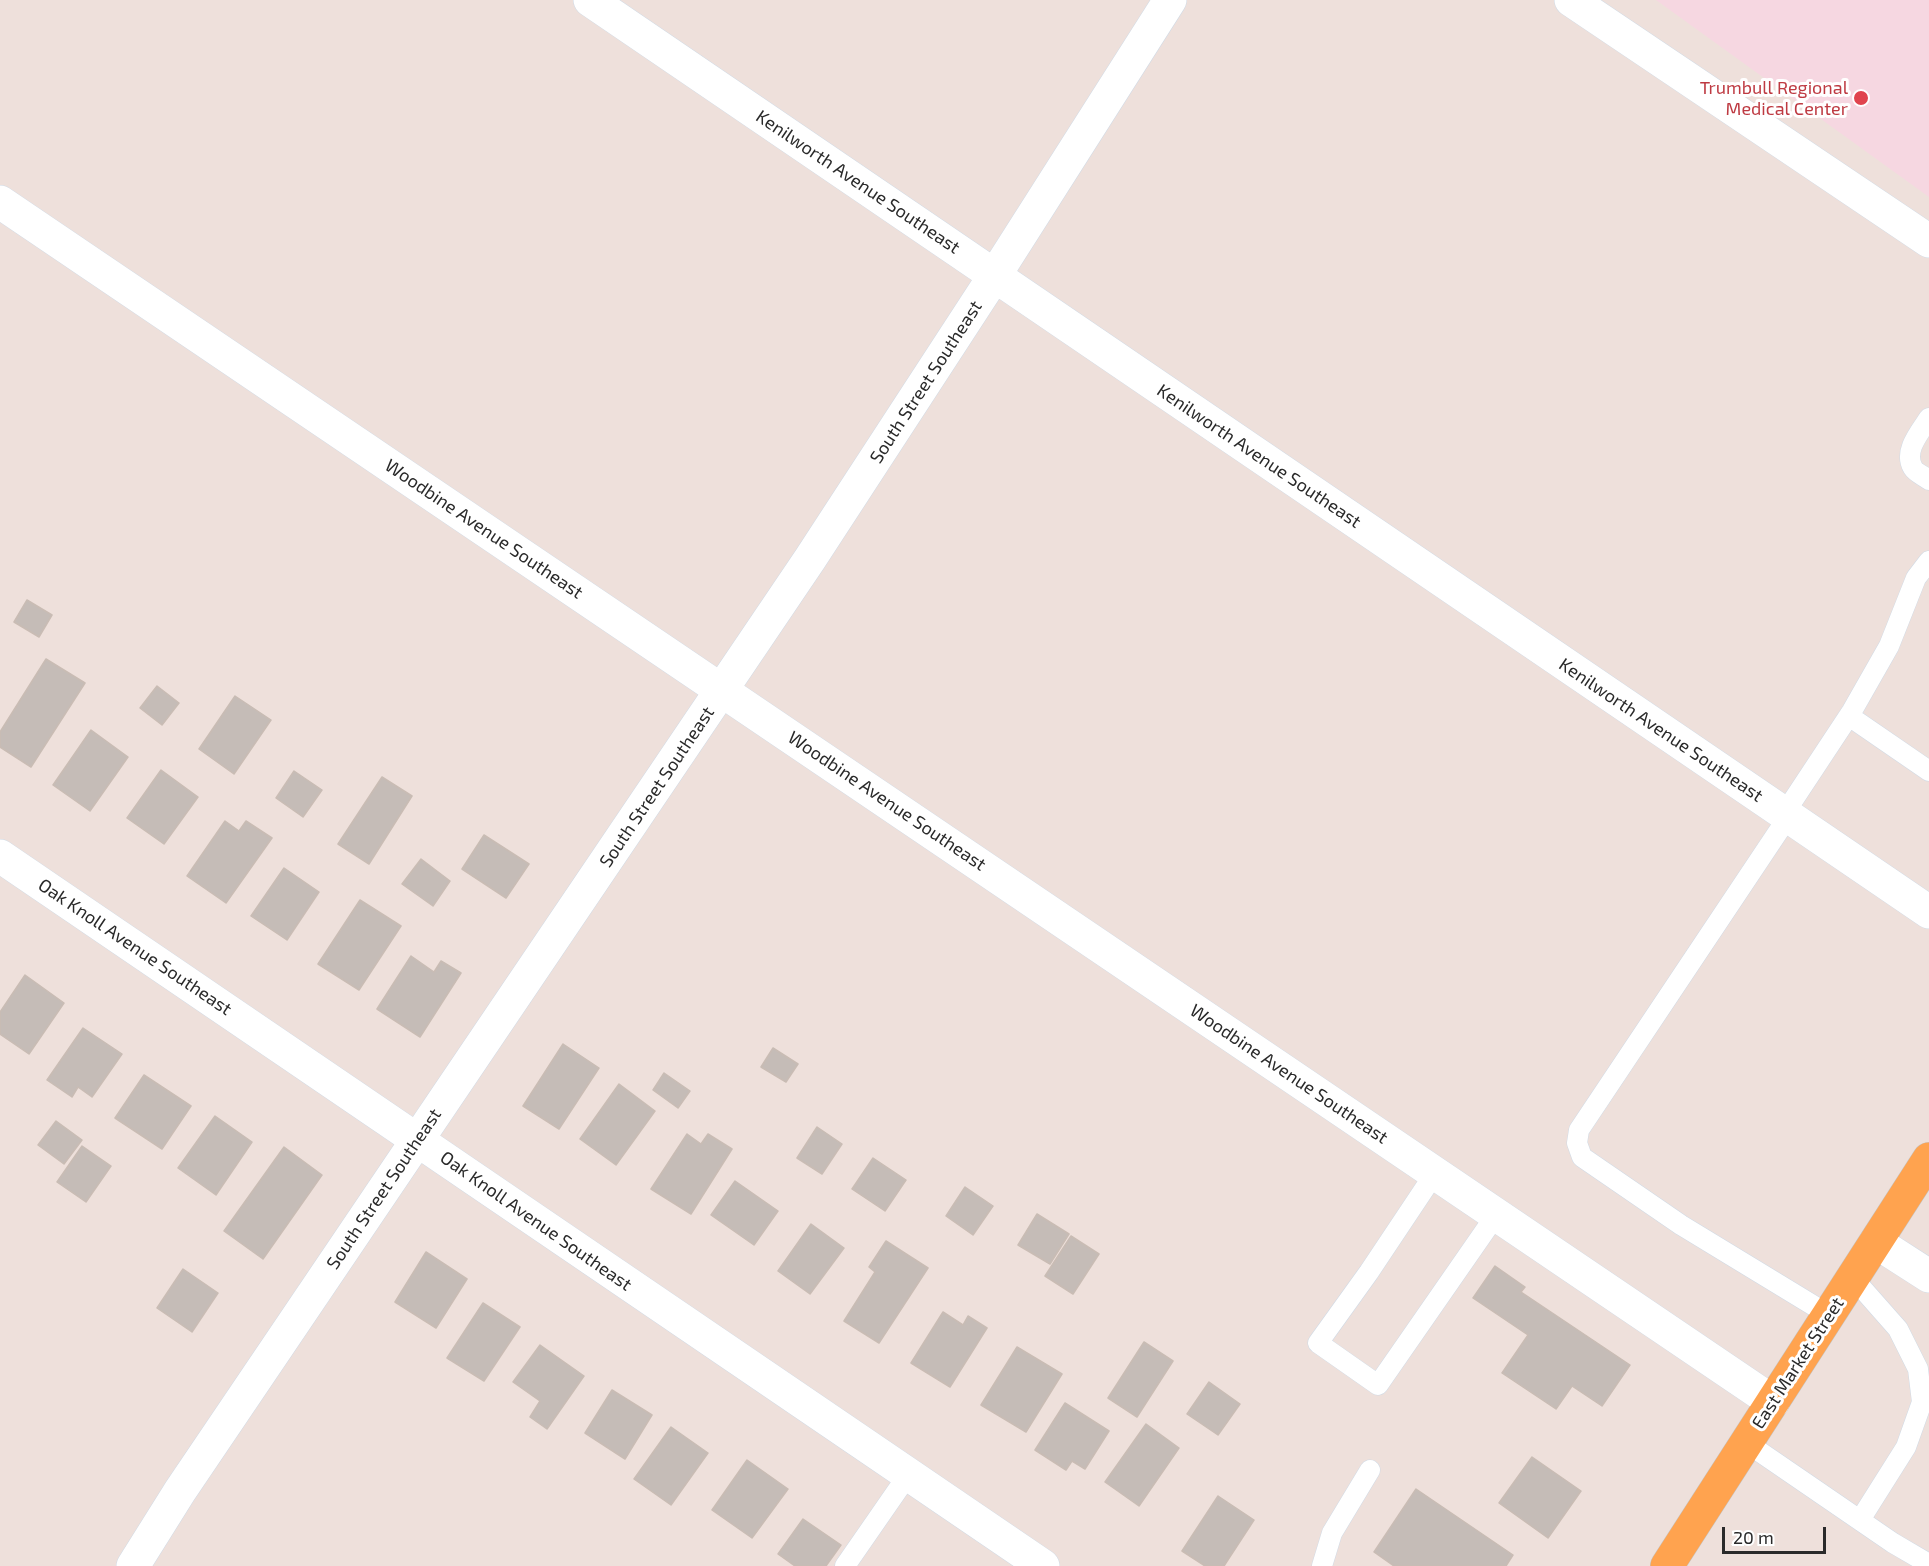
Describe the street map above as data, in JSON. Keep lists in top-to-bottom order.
{
  "streets": {
    "main road": ["East Market Street"],
    "street": [
      "Kenilworth Avenue Southeast",
      "South Street Southeast",
      "Woodbine Avenue Southeast",
      "Oak Knoll Avenue Southeast"
    ]
  },
  "crossings": [
    ["Kenilworth Avenue Southeast", "South Street Southeast"],
    ["South Street Southeast", "Woodbine Avenue Southeast"],
    ["South Street Southeast", "Oak Knoll Avenue Southeast"],
    ["Woodbine Avenue Southeast", "East Market Street"]
  ],
  "places": ["Trumbull Regional Medical Center"],
  "scale_bar": "20 m"
}
